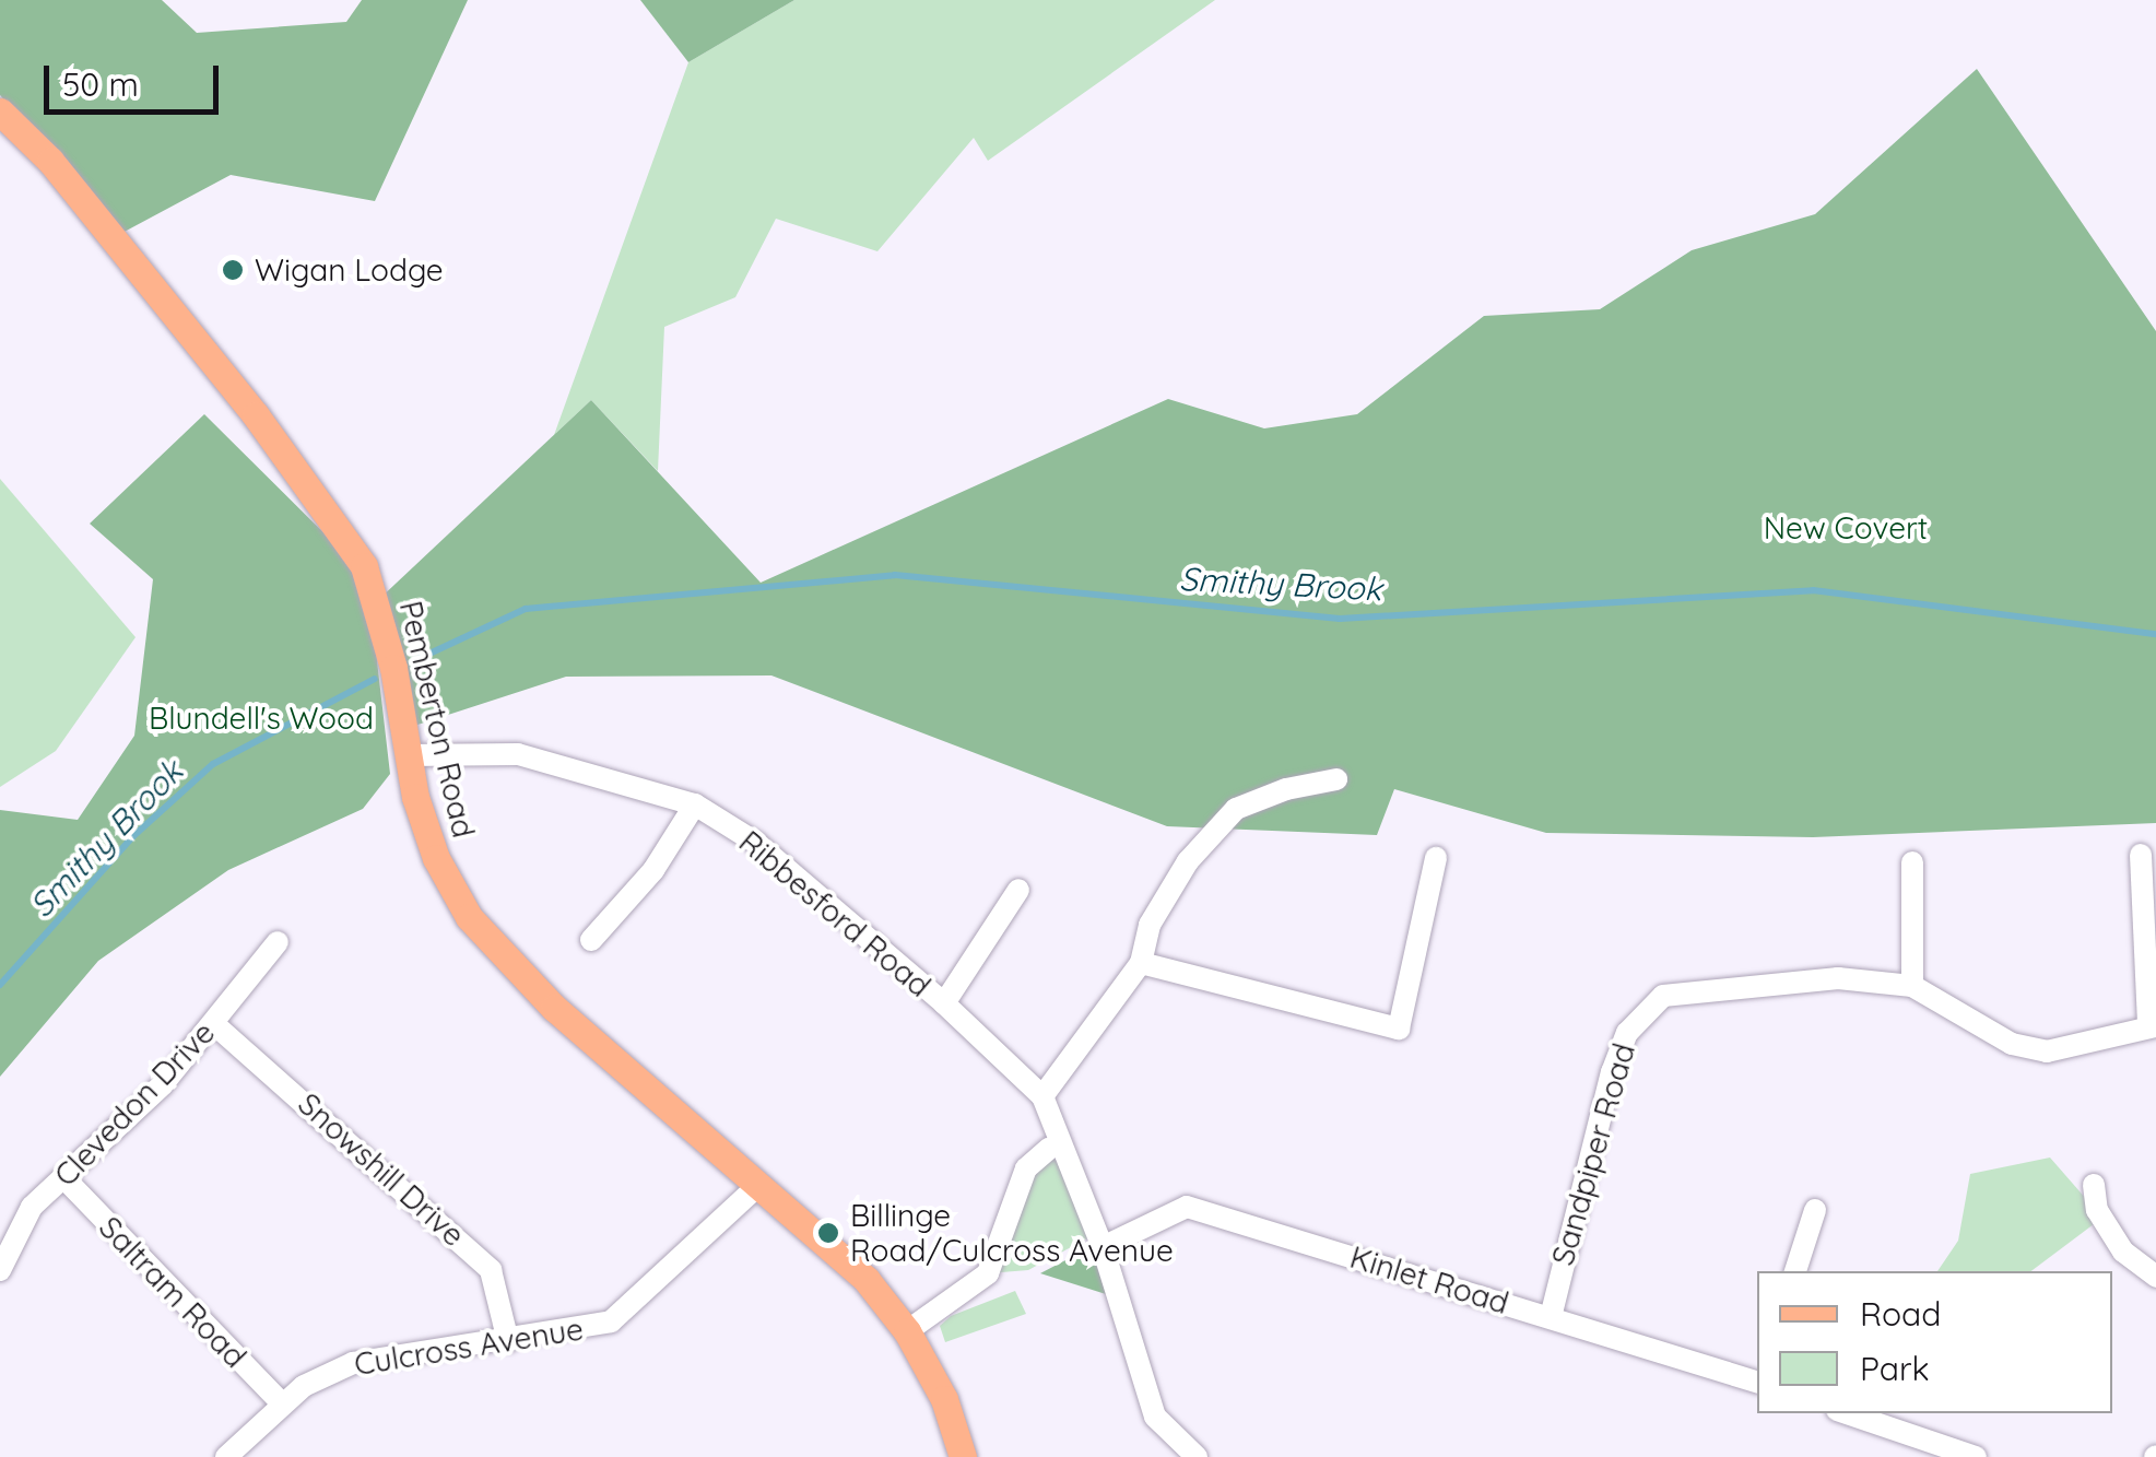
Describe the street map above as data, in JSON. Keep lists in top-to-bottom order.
{
  "streets": {
    "main road": ["Pemberton Road"],
    "street": [
      "Ribbesford Road",
      "Clevedon Drive",
      "Sandpiper Road",
      "Snowshill Drive",
      "Kinlet Road",
      "Saltram Road",
      "Culcross Avenue"
    ]
  },
  "crossings": [
    ["Pemberton Road", "Ribbesford Road"],
    ["Pemberton Road", "Culcross Avenue"],
    ["Clevedon Drive", "Snowshill Drive"],
    ["Clevedon Drive", "Saltram Road"],
    ["Sandpiper Road", "Kinlet Road"],
    ["Snowshill Drive", "Culcross Avenue"],
    ["Saltram Road", "Culcross Avenue"]
  ],
  "water": ["Smithy Brook"],
  "parks": ["New Covert", "Blundell's Wood"],
  "places": ["Wigan Lodge", "Billinge Road/Culcross Avenue"],
  "legend": ["Road", "Park"],
  "scale_bar": "50 m"
}
